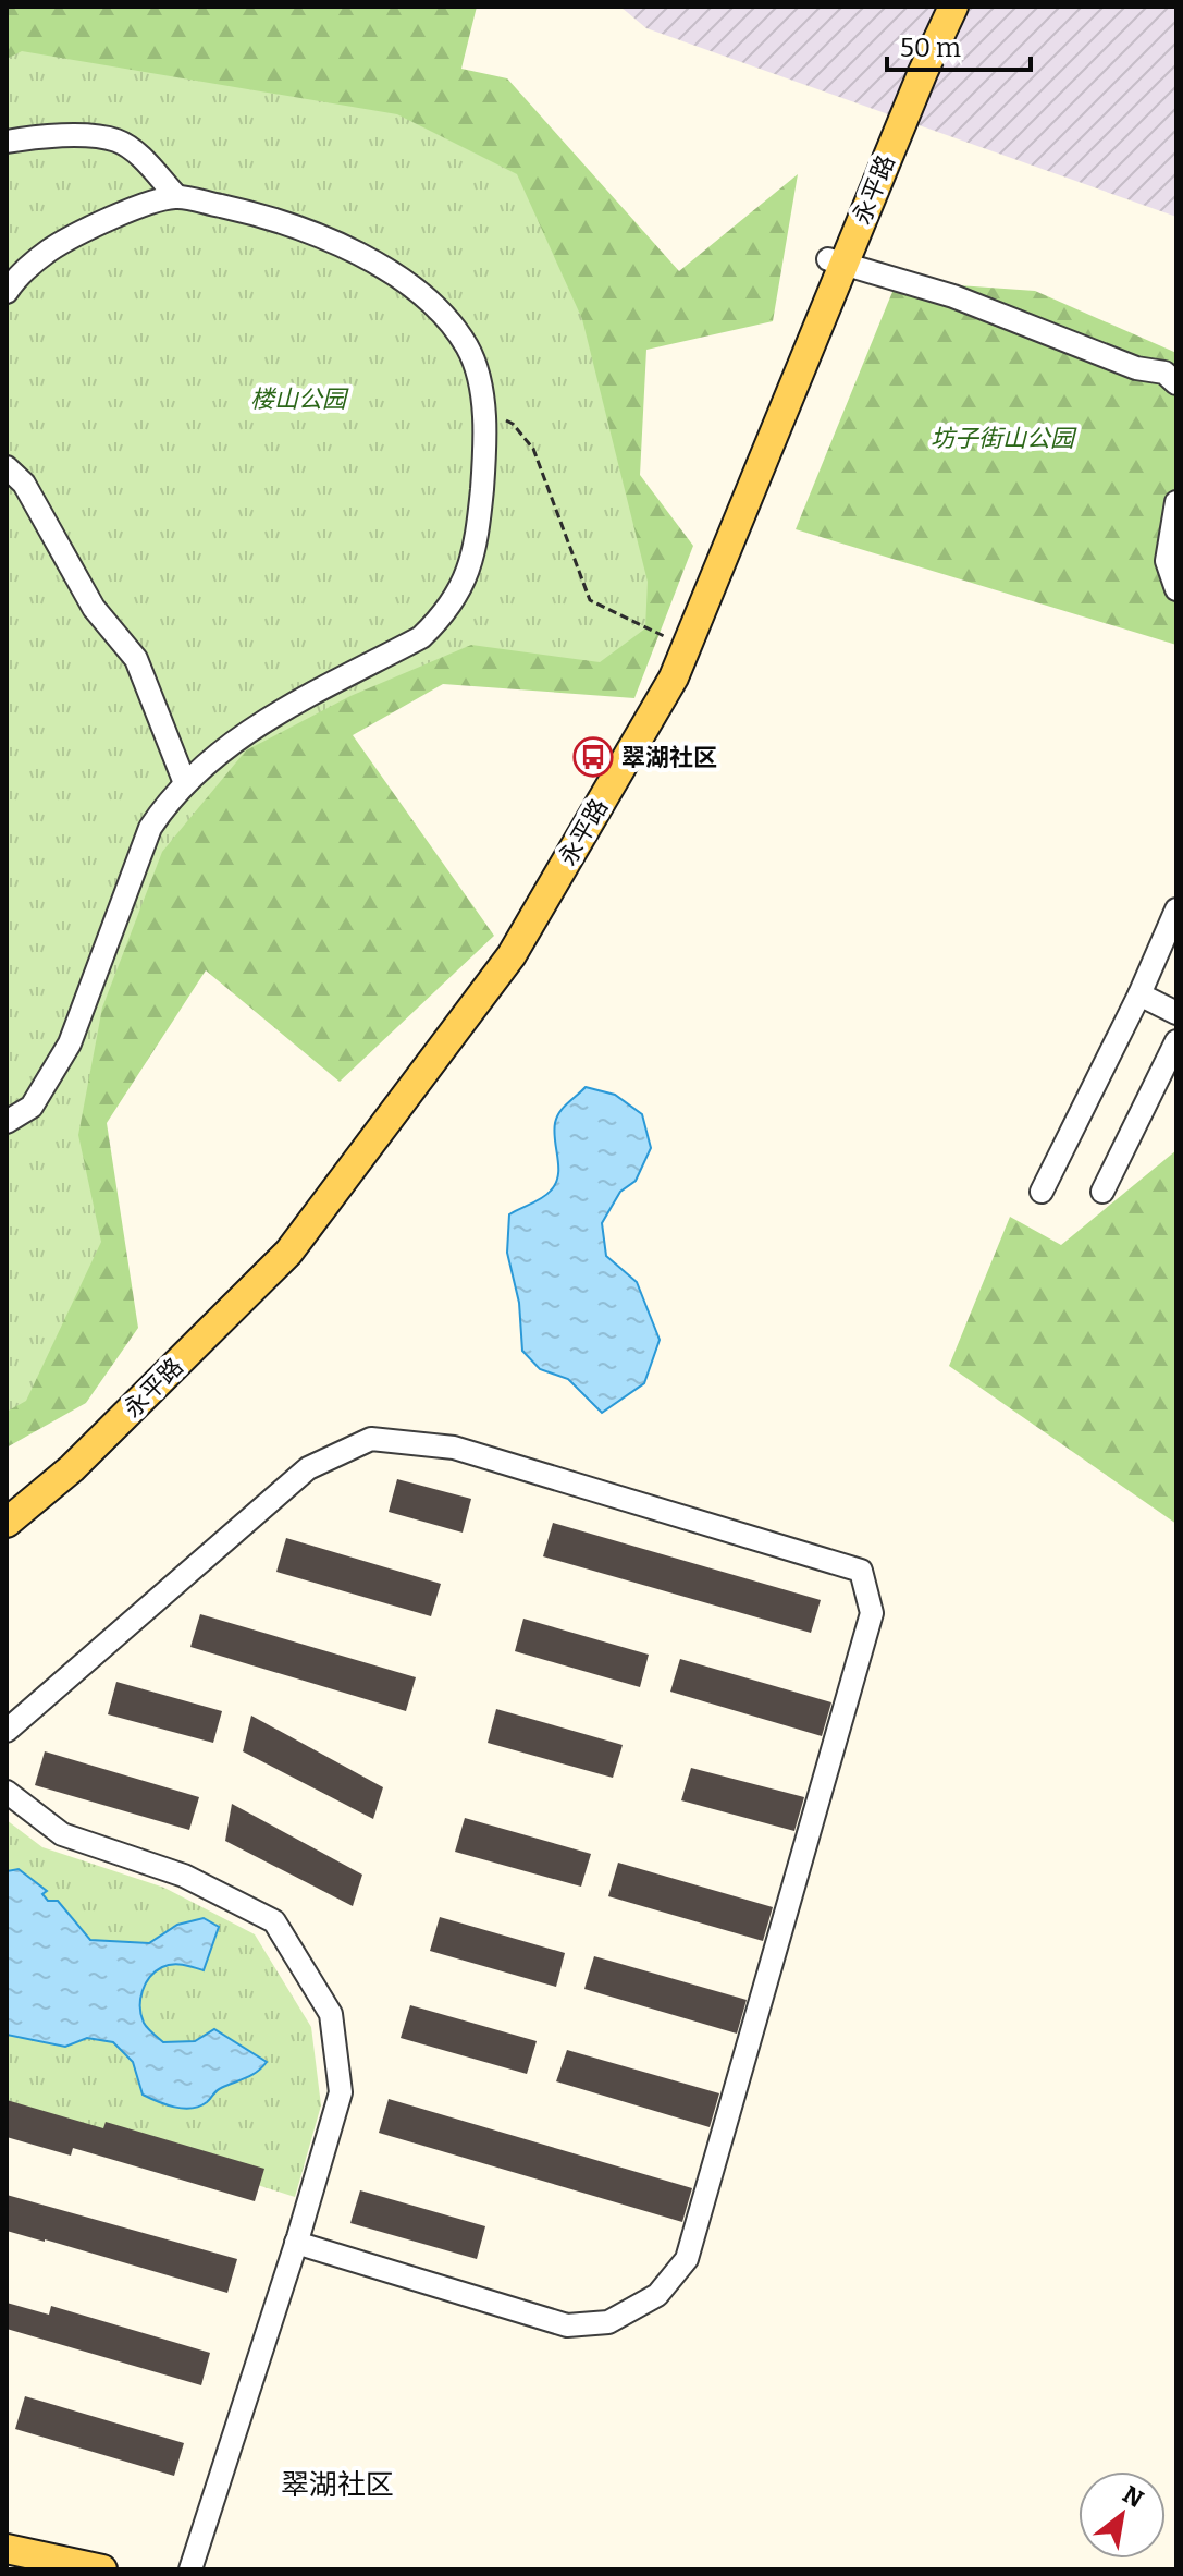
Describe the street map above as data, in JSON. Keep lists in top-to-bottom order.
{
  "streets": {
    "main road": ["永平路"]
  },
  "districts": ["翠湖社区"],
  "parks": ["楼山公园", "坊子街山公园"],
  "places": {
    "bus stop": ["翠湖社区"]
  },
  "scale_bar": "50 m",
  "north": "top right"
}
